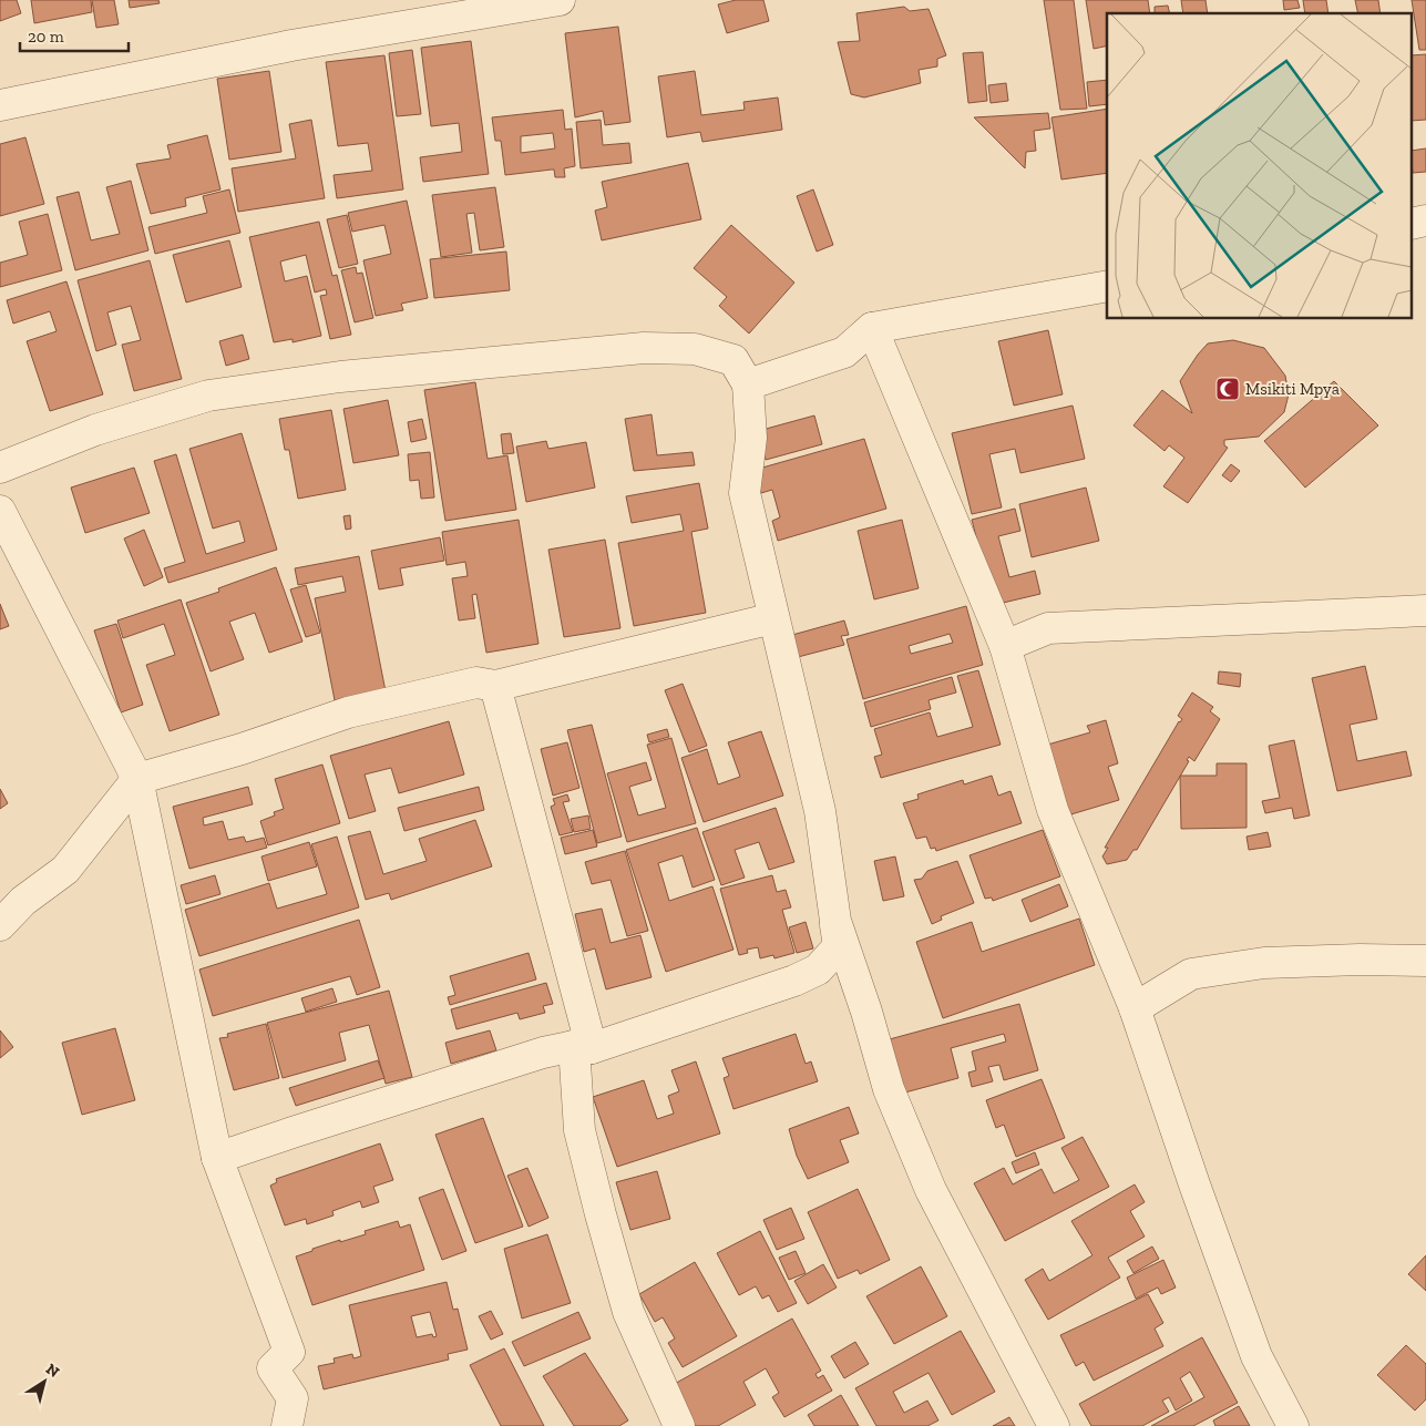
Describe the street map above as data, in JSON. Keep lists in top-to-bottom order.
{
  "places": {
    "mosque": ["Msikiti Mpya"]
  },
  "scale_bar": "20 m",
  "north": "top right"
}
